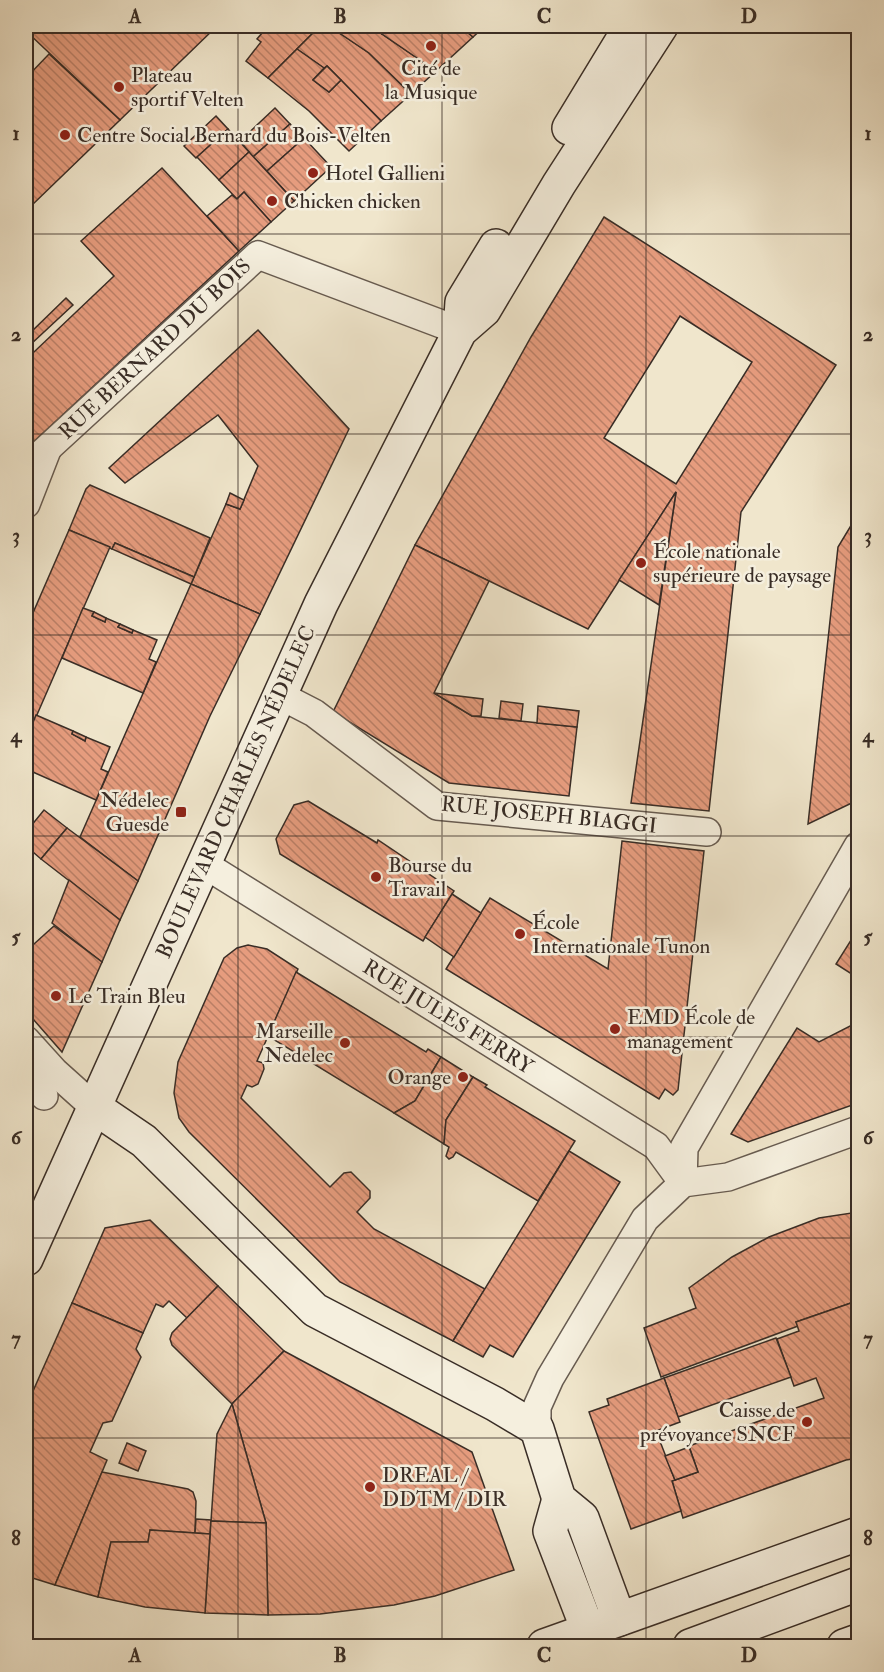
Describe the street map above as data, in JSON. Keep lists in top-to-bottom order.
{
  "streets": {
    "main road": ["BOULEVARD CHARLES NÉDELEC"],
    "street": ["RUE BERNARD DU BOIS", "RUE JOSEPH BIAGGI", "RUE JULES FERRY"]
  },
  "crossings": [
    ["RUE BERNARD DU BOIS", "BOULEVARD CHARLES NÉDELEC"],
    ["BOULEVARD CHARLES NÉDELEC", "RUE JOSEPH BIAGGI"],
    ["BOULEVARD CHARLES NÉDELEC", "RUE JULES FERRY"]
  ],
  "places": {
    "other": [
      "Cité de la Musique",
      "Plateau sportif Velten",
      "Centre Social Bernard du Bois-Velten",
      "Hotel Gallieni",
      "Chicken chicken",
      "École nationale supérieure de paysage",
      "Bourse du Travail",
      "École Internationale Tunon",
      "Le Train Bleu",
      "EMD École de management",
      "Marseille Nedelec",
      "Orange",
      "Caisse de prévoyance SNCF",
      "DREAL / DDTM / DIR"
    ],
    "transit": ["Nédelec Guesde"]
  },
  "grid": {
    "columns": [
      "A",
      "B",
      "C",
      "D"
    ],
    "rows": [
      "1",
      "2",
      "3",
      "4",
      "5",
      "6",
      "7",
      "8"
    ]
  }
}
